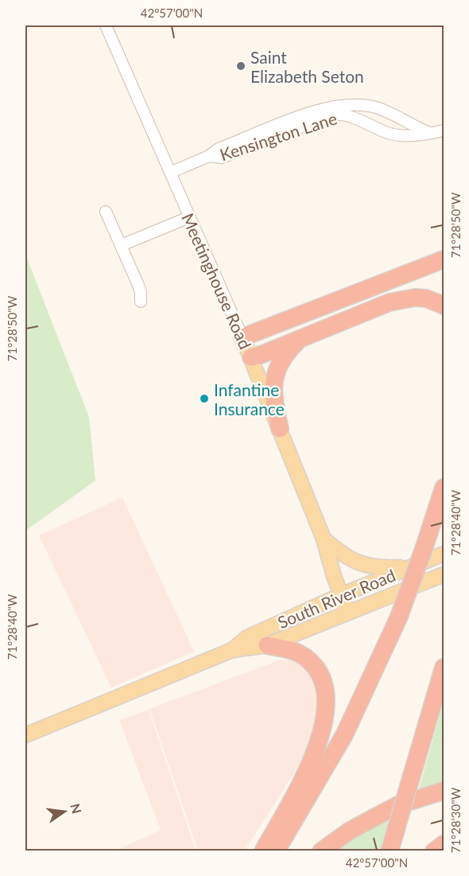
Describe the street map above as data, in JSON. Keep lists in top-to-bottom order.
{
  "streets": {
    "main road": ["Meetinghouse Road", "South River Road"],
    "street": ["Kensington Lane"]
  },
  "crossings": [
    ["Kensington Lane", "Meetinghouse Road"],
    ["Meetinghouse Road", "South River Road"]
  ],
  "places": ["Saint Elizabeth Seton", "Infantine Insurance"],
  "north": "right",
  "coordinates": [
    "42°57'00\"N",
    "71°28'50\"W",
    "71°28'40\"W",
    "71°28'30\"W"
  ]
}
